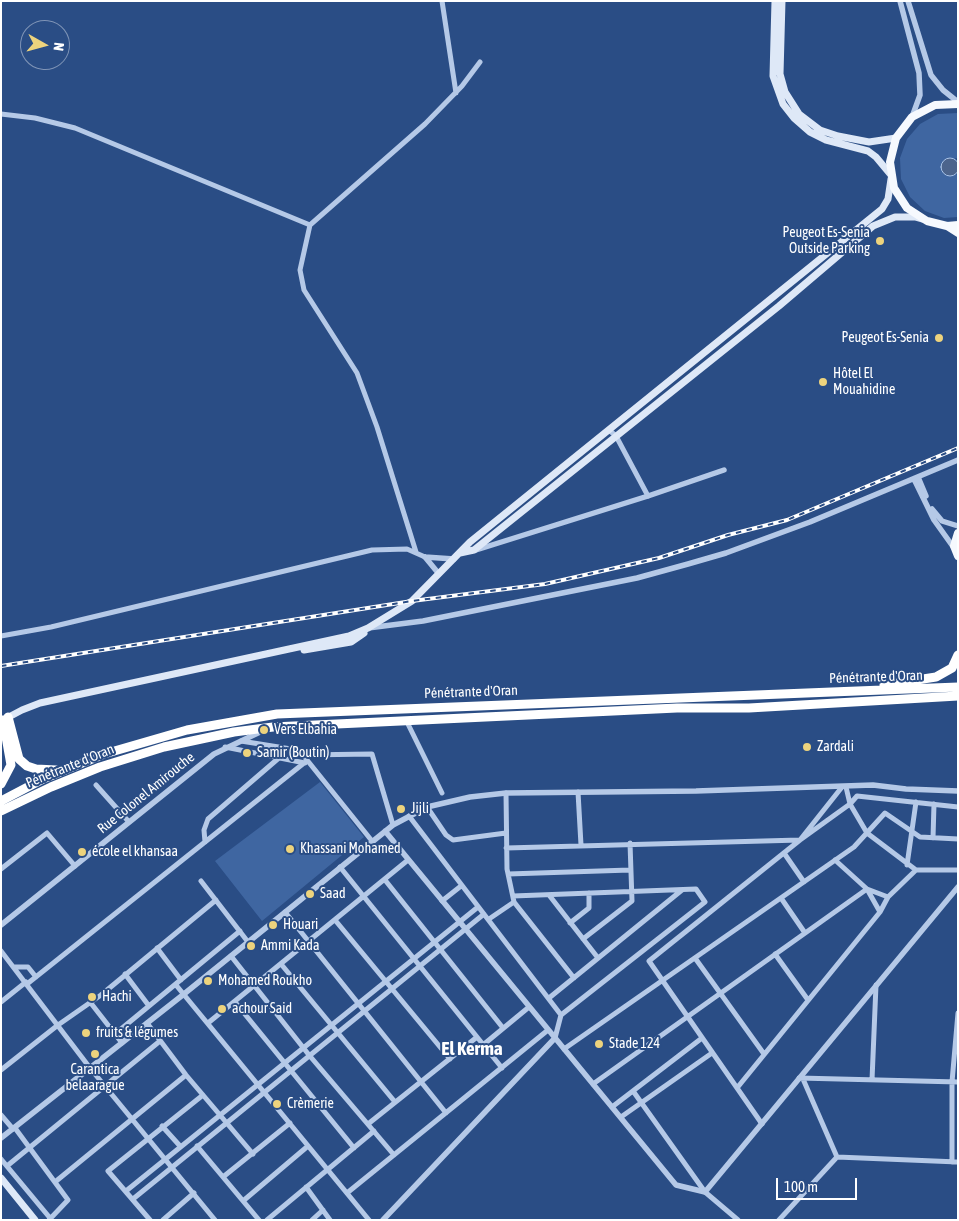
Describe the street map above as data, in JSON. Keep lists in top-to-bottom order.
{
  "streets": {
    "highway": ["Pénétrante d'Oran"],
    "street": ["Rue Colonel Amirouche"]
  },
  "crossings": [
    ["Pénétrante d'Oran", "Rue Colonel Amirouche"]
  ],
  "districts": ["El Kerma"],
  "places": [
    "Peugeot Es-Senia Outside Parking",
    "Peugeot Es-Senia",
    "Hôtel El Mouahidine",
    "Vers Elbahia",
    "Zardali",
    "Samir (Boutin)",
    "Jijli",
    "Khassani Mohamed",
    "école el khansaa",
    "Saad",
    "Houari",
    "Ammi Kada",
    "Mohamed Roukho",
    "Hachi",
    "achour Said",
    "fruits & légumes",
    "Stade 124",
    "Carantica belaarague",
    "Crèmerie"
  ],
  "scale_bar": "100 m",
  "north": "right"
}
